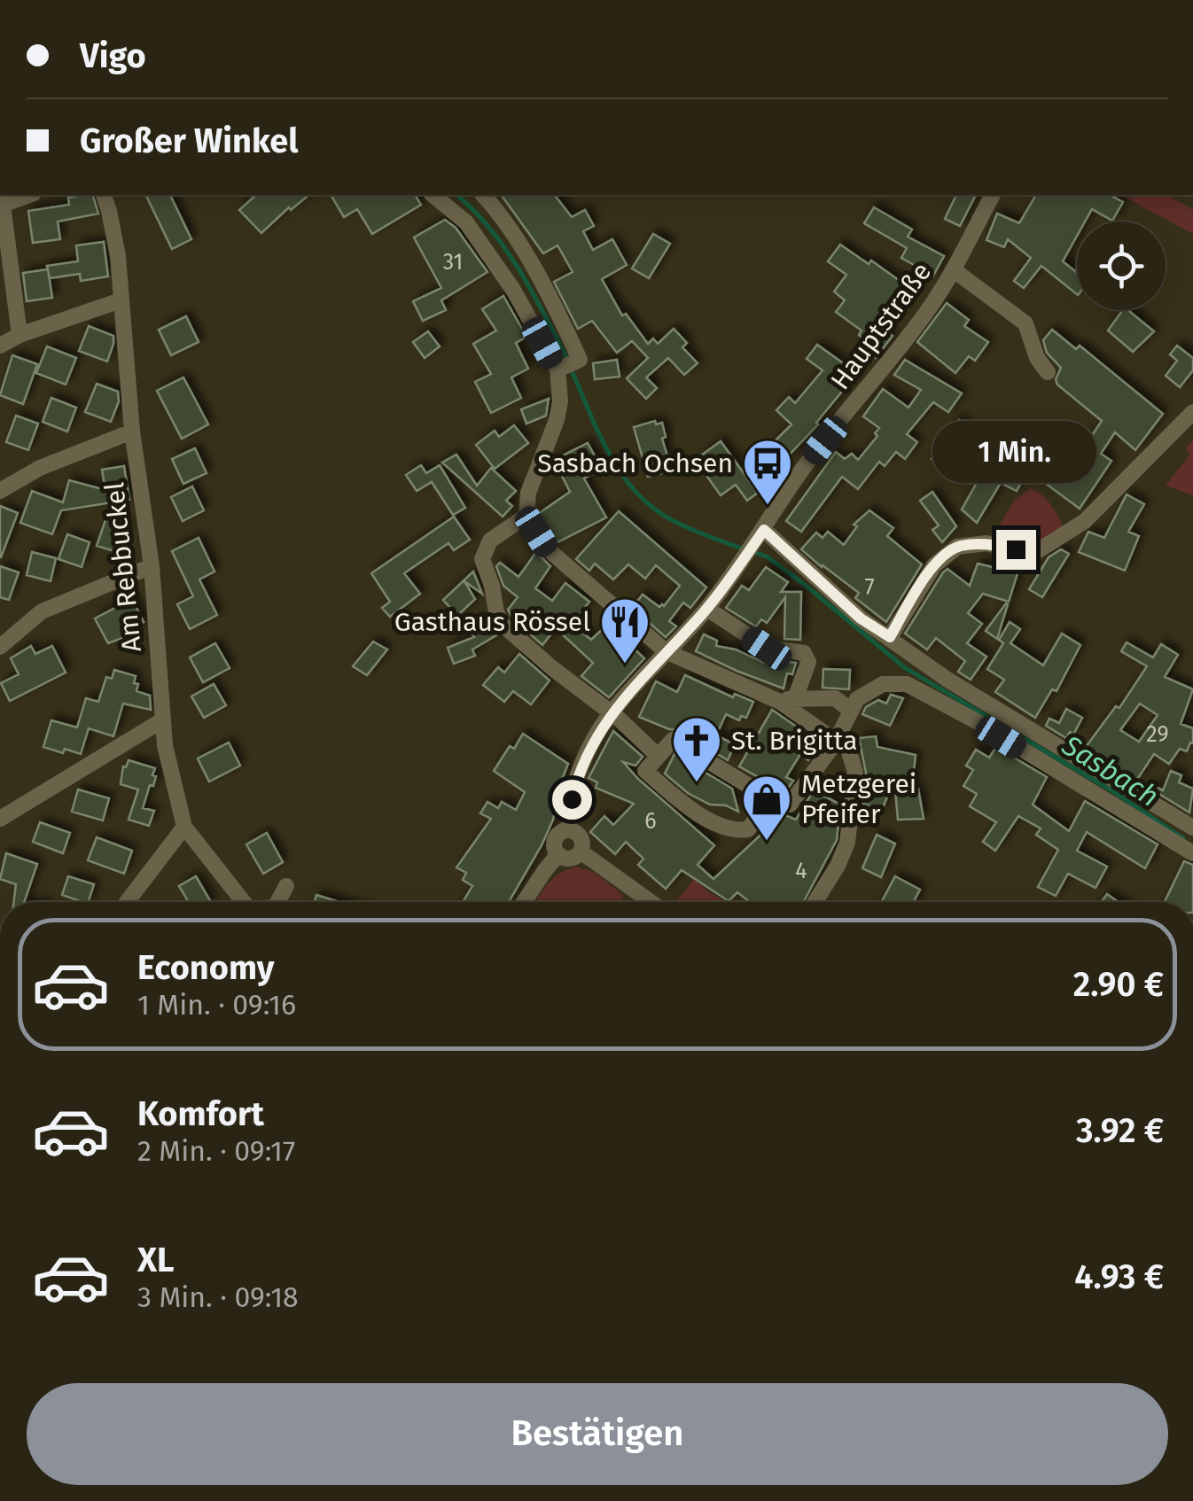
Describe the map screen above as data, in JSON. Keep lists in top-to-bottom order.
{
  "streets": {
    "street": ["Hauptstraße", "Am Rebbuckel"]
  },
  "water": ["Sasbach"],
  "places": {
    "bus stop": ["Sasbach Ochsen"],
    "restaurant": ["Gasthaus Rössel"],
    "church": ["St. Brigitta"],
    "shop": ["Metzgerei Pfeifer"]
  },
  "house_numbers": [
    "31",
    "7",
    "29",
    "6",
    "4"
  ],
  "page": {
    "banner": ["Vigo", "Großer Winkel"],
    "bubble": "1 Min.",
    "list": [
      {
        "name": "Economy",
        "note": "1 Min. · 09:16",
        "value": "2.90 €"
      },
      {
        "name": "Komfort",
        "note": "2 Min. · 09:17",
        "value": "3.92 €"
      },
      {
        "name": "XL",
        "note": "3 Min. · 09:18",
        "value": "4.93 €"
      }
    ],
    "buttons": "Bestätigen"
  }
}
